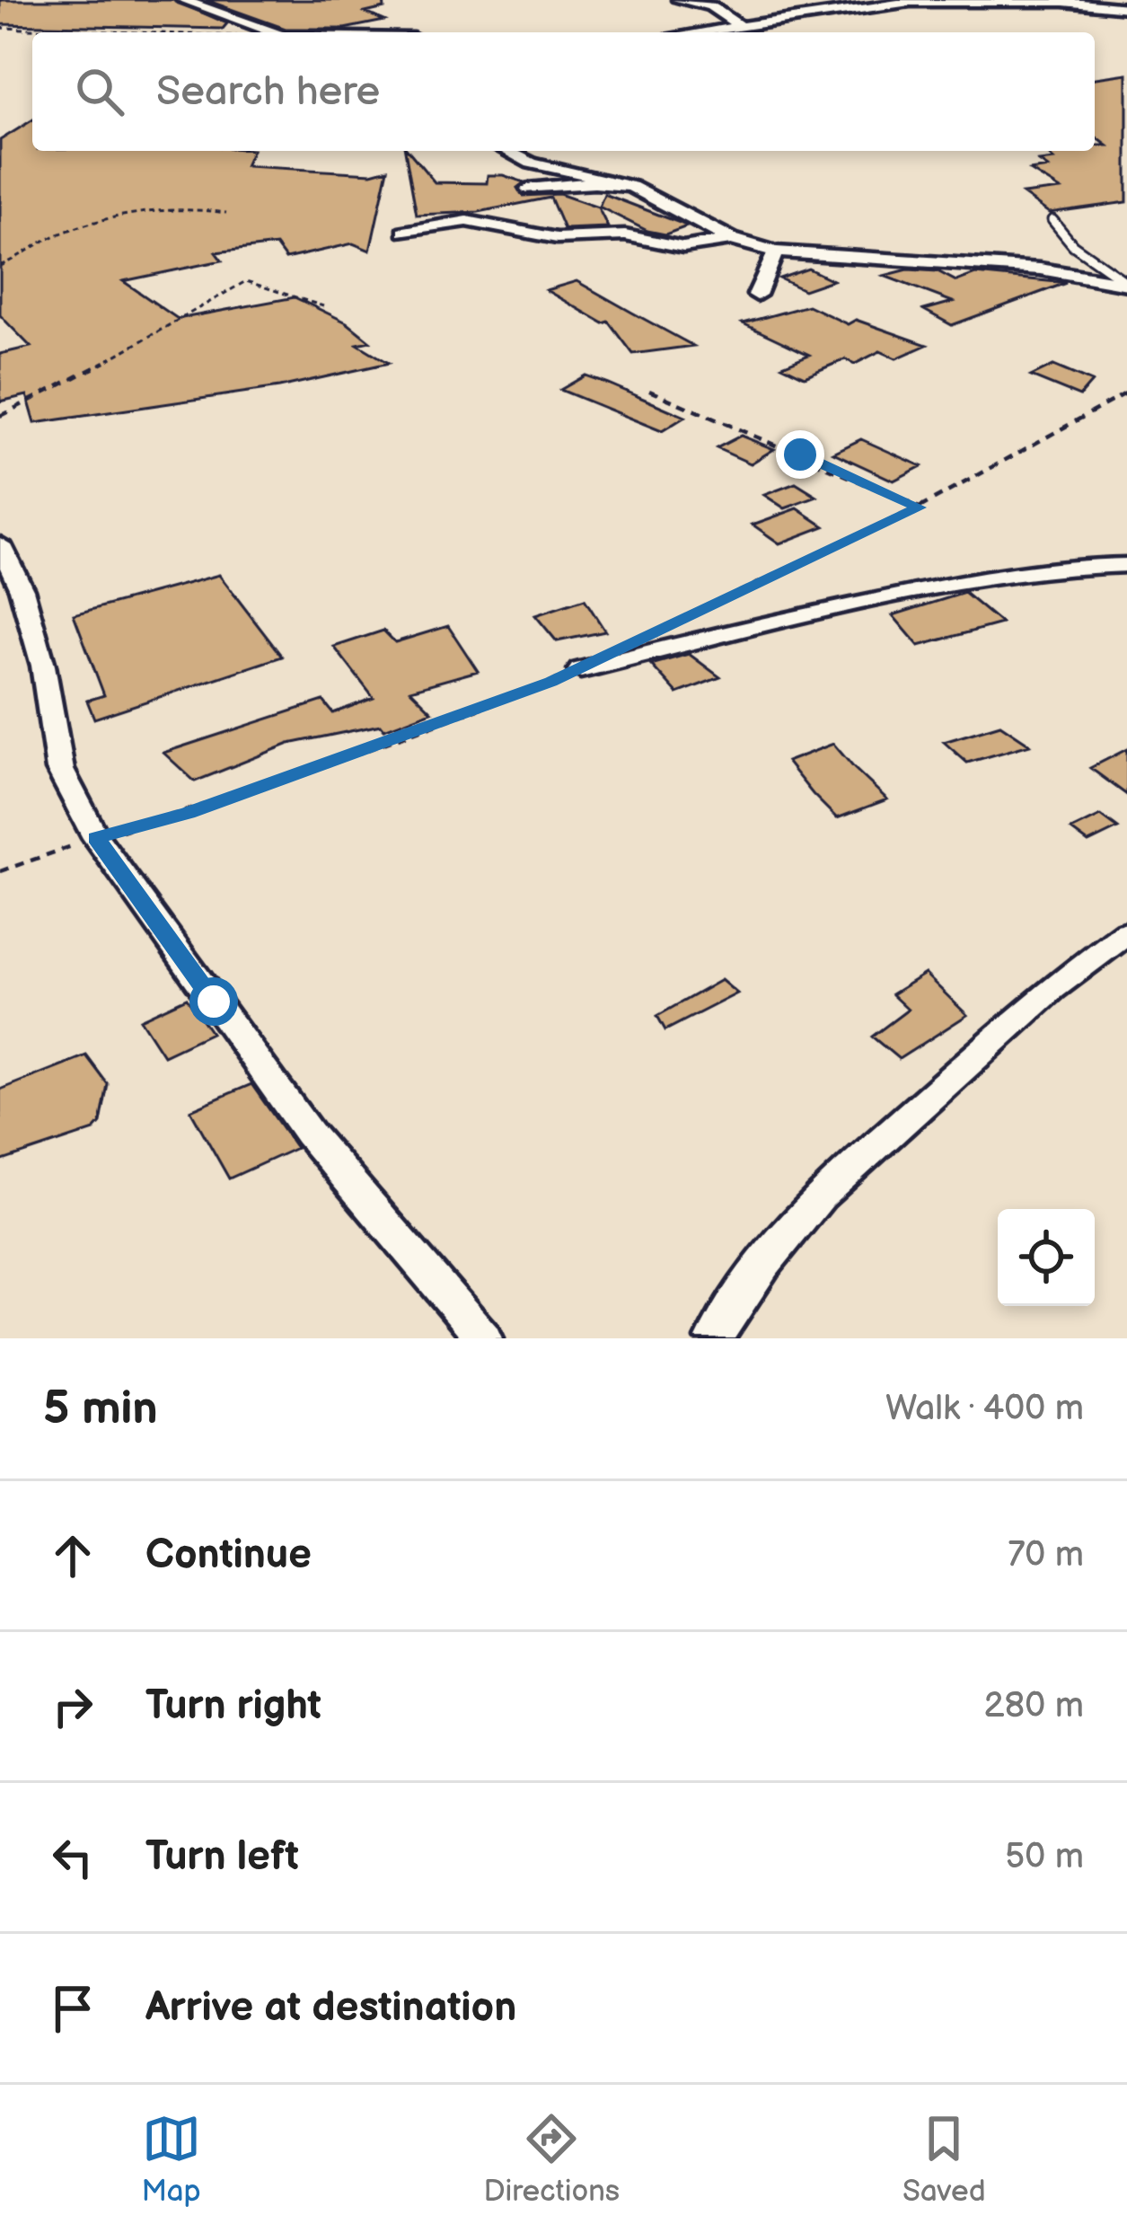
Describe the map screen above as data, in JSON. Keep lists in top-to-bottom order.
{
  "page": {
    "search": "Search here",
    "heading": ["5 min", "Walk · 400 m"],
    "list": [
      ["Continue", "70 m"],
      ["Turn right", "280 m"],
      ["Turn left", "50 m"],
      "Arrive at destination"
    ],
    "nav": ["Map", "Directions", "Saved"]
  }
}
